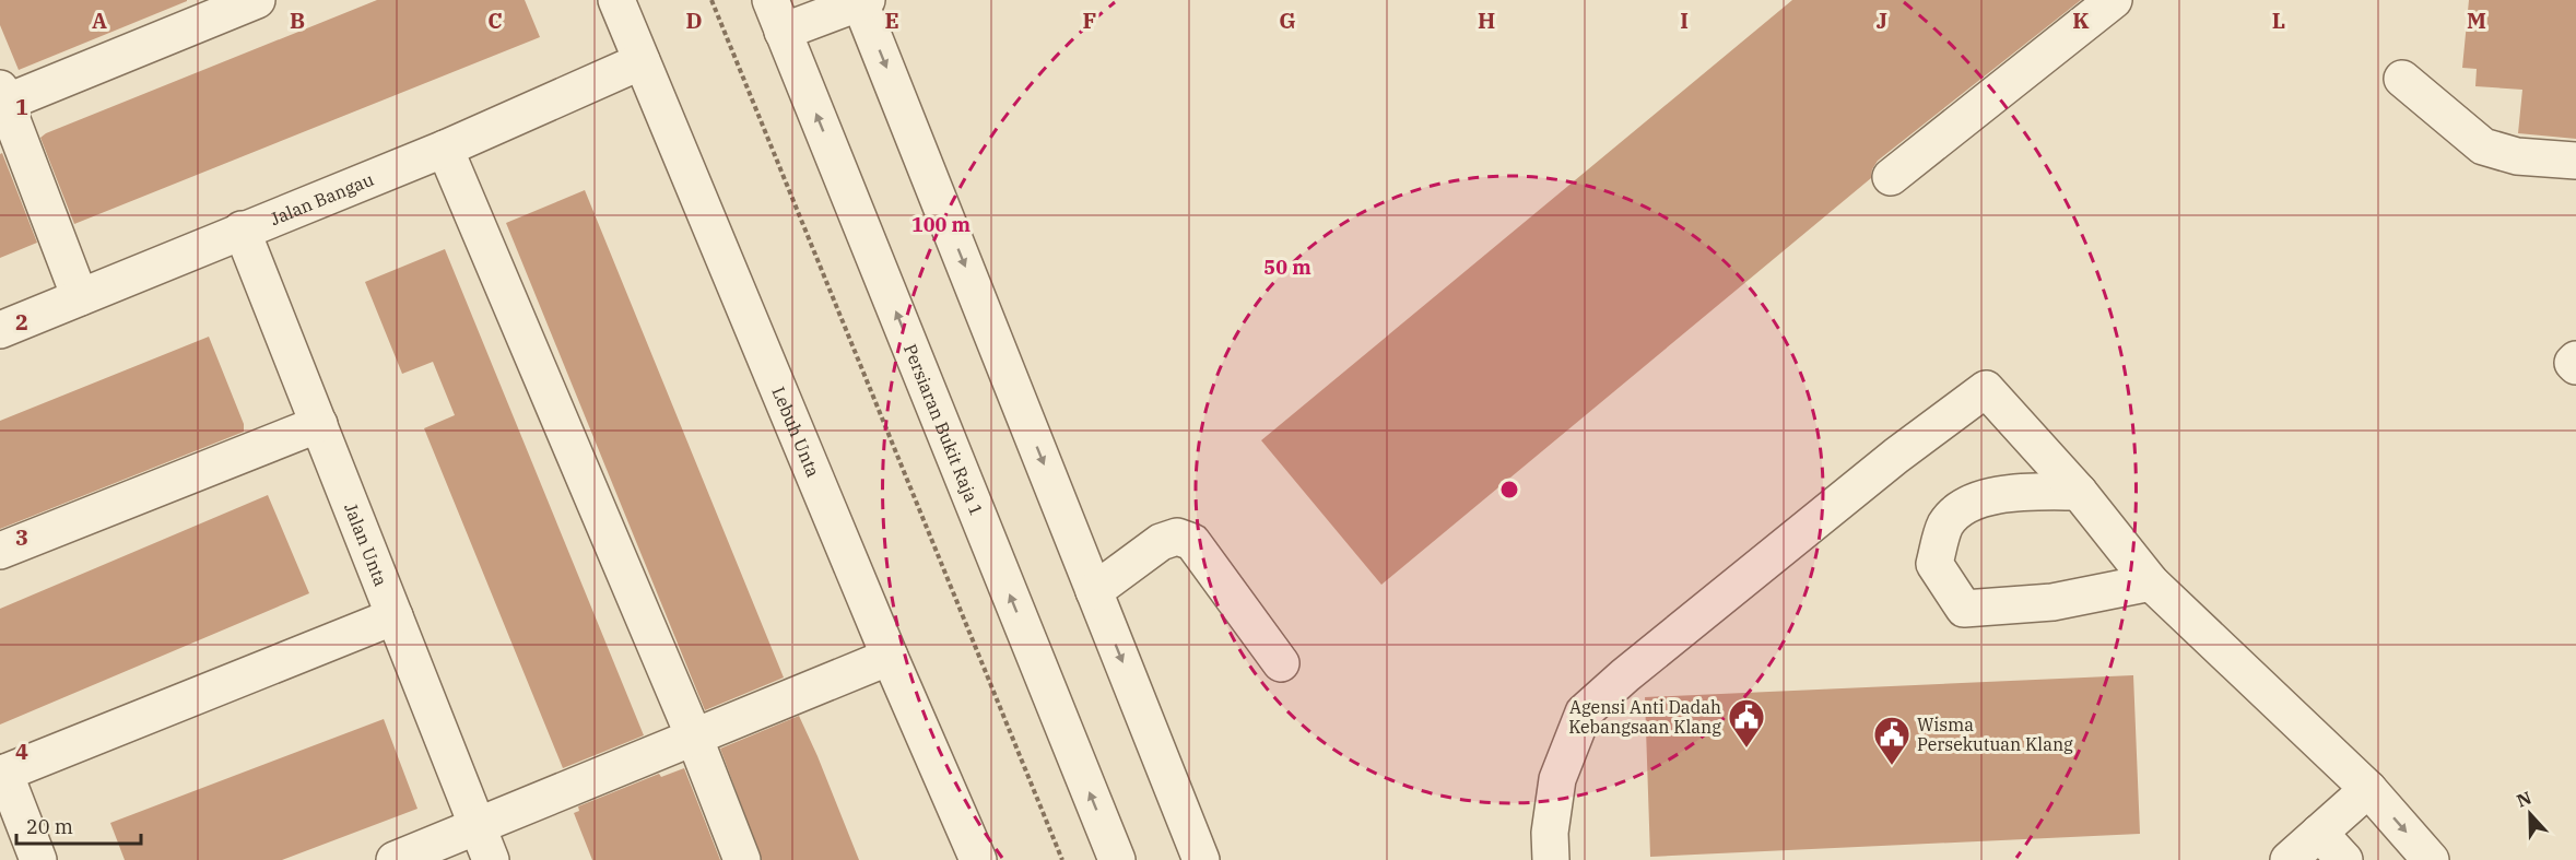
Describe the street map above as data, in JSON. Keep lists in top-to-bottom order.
{
  "streets": {
    "street": [
      "Jalan Bangau",
      "Lebuh Unta",
      "Persiaran Bukit Raja 1",
      "Jalan Unta"
    ]
  },
  "crossings": [
    ["Jalan Bangau", "Lebuh Unta"],
    ["Jalan Bangau", "Jalan Unta"]
  ],
  "places": {
    "public building": ["Agensi Anti Dadah Kebangsaan Klang", "Wisma Persekutuan Klang"]
  },
  "scale_bar": "20 m",
  "north": "top",
  "grid": {
    "columns": [
      "A",
      "B",
      "C",
      "D",
      "E",
      "F",
      "G",
      "H",
      "I",
      "J",
      "K",
      "L",
      "M"
    ],
    "rows": [
      "1",
      "2",
      "3",
      "4"
    ]
  },
  "rings": ["100 m", "50 m"]
}
